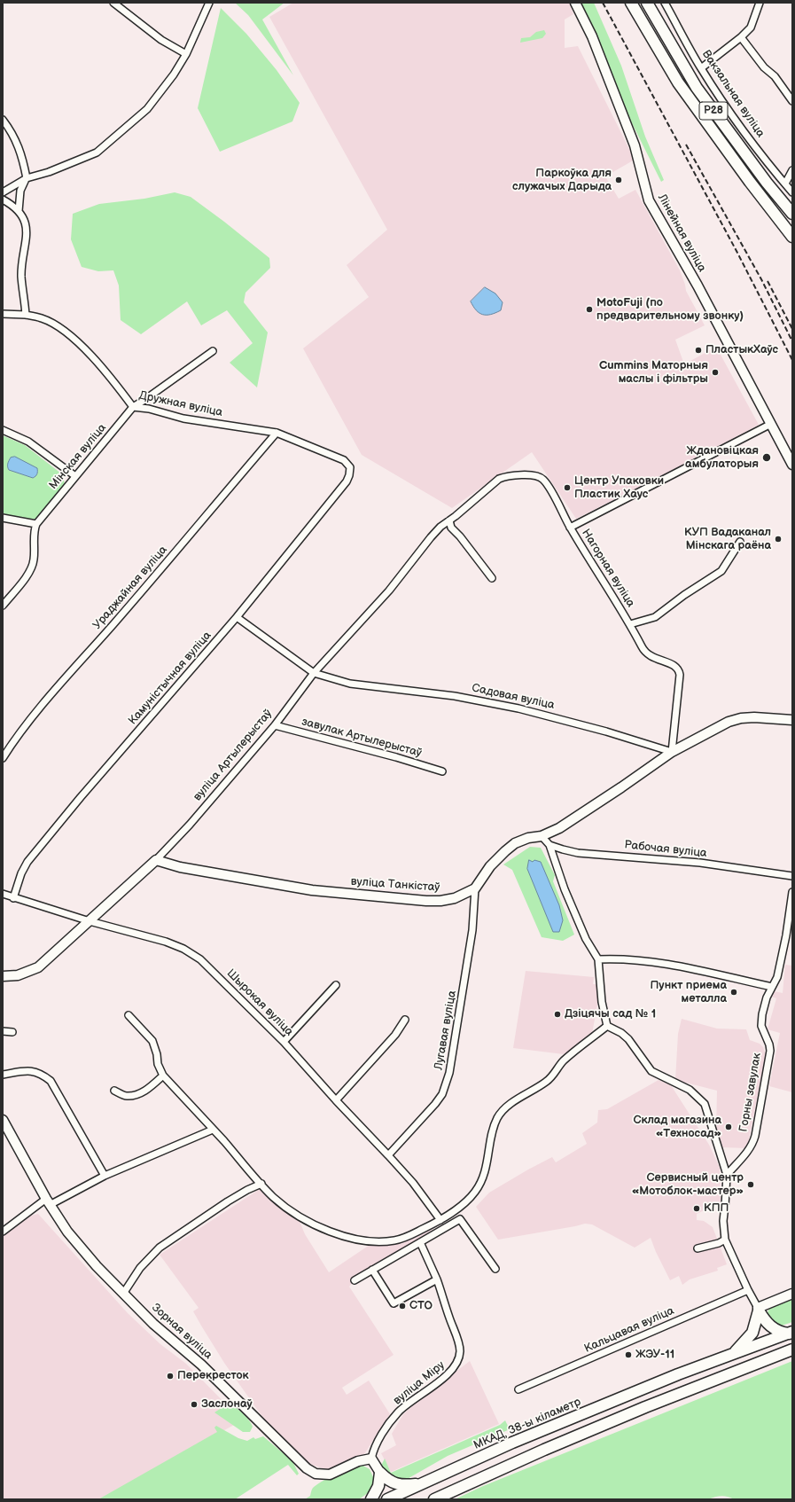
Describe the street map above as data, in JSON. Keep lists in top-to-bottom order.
{
  "streets": {
    "highway": ["Р28", "МКАД, 38-ы кіламетр"],
    "street": [
      "Вакзальная вуліца",
      "Лінейная вуліца",
      "Дружная вуліца",
      "Мінская вуліца",
      "Нагорная вуліца",
      "Ураджайная вуліца",
      "Камуністычная вуліца",
      "Садовая вуліца",
      "завулак Артылерыстаў",
      "вуліца Артылерыстаў",
      "Рабочая вуліца",
      "вуліца Танкістаў",
      "Шырокая вуліца",
      "Лугавая вуліца",
      "Горны завулак",
      "Кальцавая вуліца",
      "Зорная вуліца",
      "вуліца Міру"
    ]
  },
  "crossings": [
    ["Дружная вуліца", "Мінская вуліца"],
    ["Дружная вуліца", "Ураджайная вуліца"],
    ["Дружная вуліца", "Камуністычная вуліца"],
    ["Нагорная вуліца", "Садовая вуліца"],
    ["Нагорная вуліца", "вуліца Артылерыстаў"],
    ["Нагорная вуліца", "вуліца Танкістаў"],
    ["Камуністычная вуліца", "Садовая вуліца"],
    ["Камуністычная вуліца", "Шырокая вуліца"],
    ["Садовая вуліца", "вуліца Артылерыстаў"],
    ["Садовая вуліца", "вуліца Танкістаў"],
    ["завулак Артылерыстаў", "вуліца Артылерыстаў"],
    ["вуліца Артылерыстаў", "вуліца Танкістаў"],
    ["вуліца Артылерыстаў", "Шырокая вуліца"],
    ["вуліца Танкістаў", "Лугавая вуліца"],
    ["Шырокая вуліца", "Лугавая вуліца"],
    ["Зорная вуліца", "вуліца Міру"]
  ],
  "places": [
    "Паркоўка для служачых Дарыда",
    "MotoFuji (по предварительному звонку)",
    "ПластыкХаўс",
    "Cummins Маторныя маслы і фільтры",
    "Ждановіцкая амбулаторыя",
    "Центр Упаковки Пластик Хаус",
    "КУП Вадаканал Мінскага раёна",
    "Пункт приема металла",
    "Дзіцячы сад № 1",
    "Склад магазина «Техносад»",
    "Сервисный центр «Мотоблок-мастер»",
    "КПП",
    "СТО",
    "ЖЭУ-11",
    "Перекресток",
    "Заслонаў"
  ]
}
